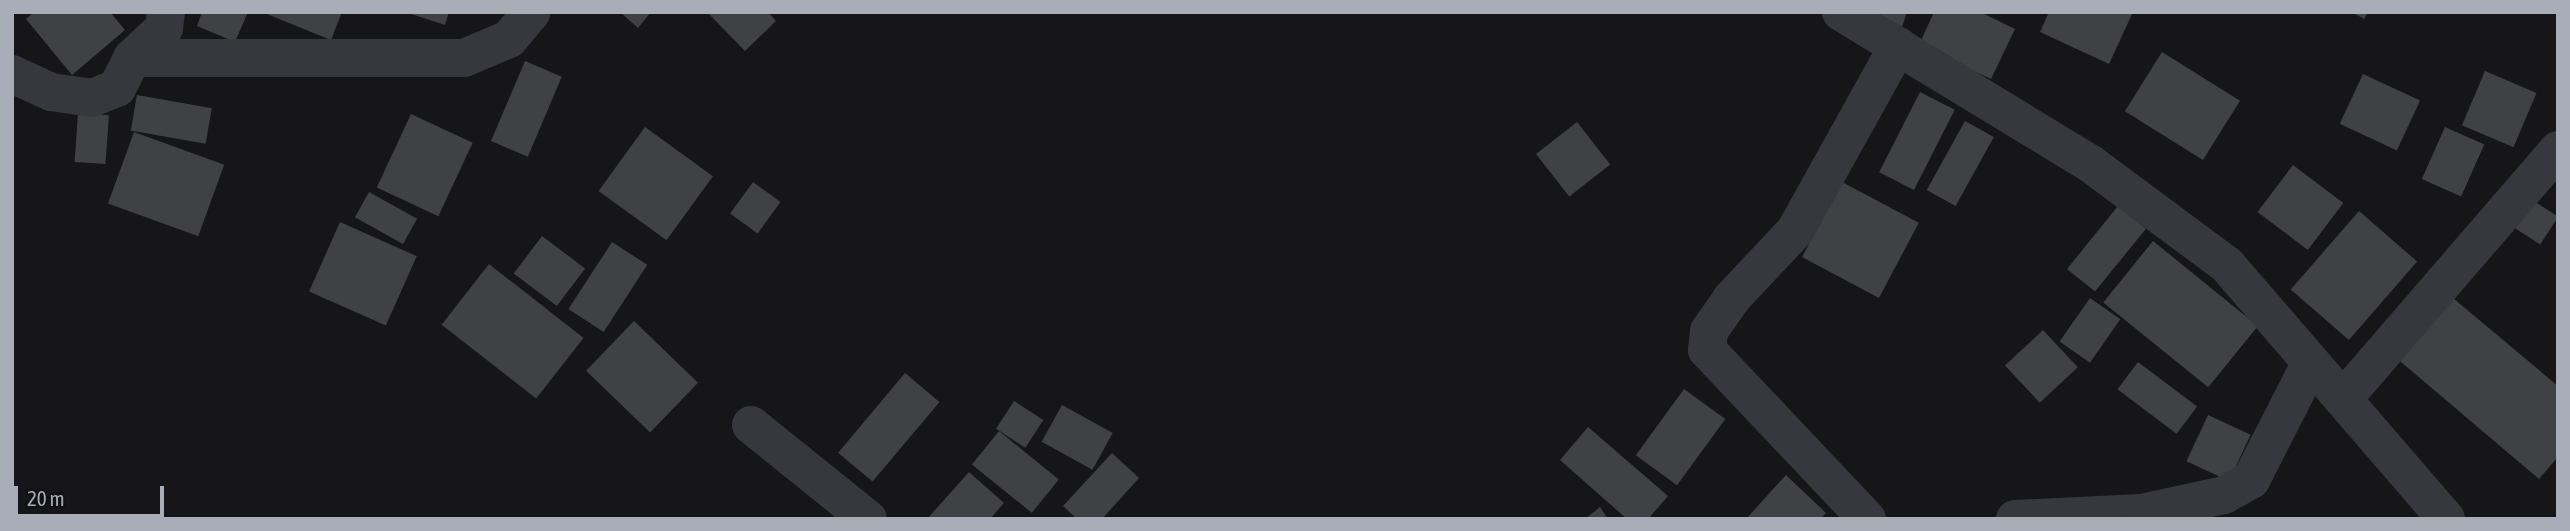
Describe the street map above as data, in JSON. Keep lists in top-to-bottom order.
{
  "scale_bar": "20 m"
}
